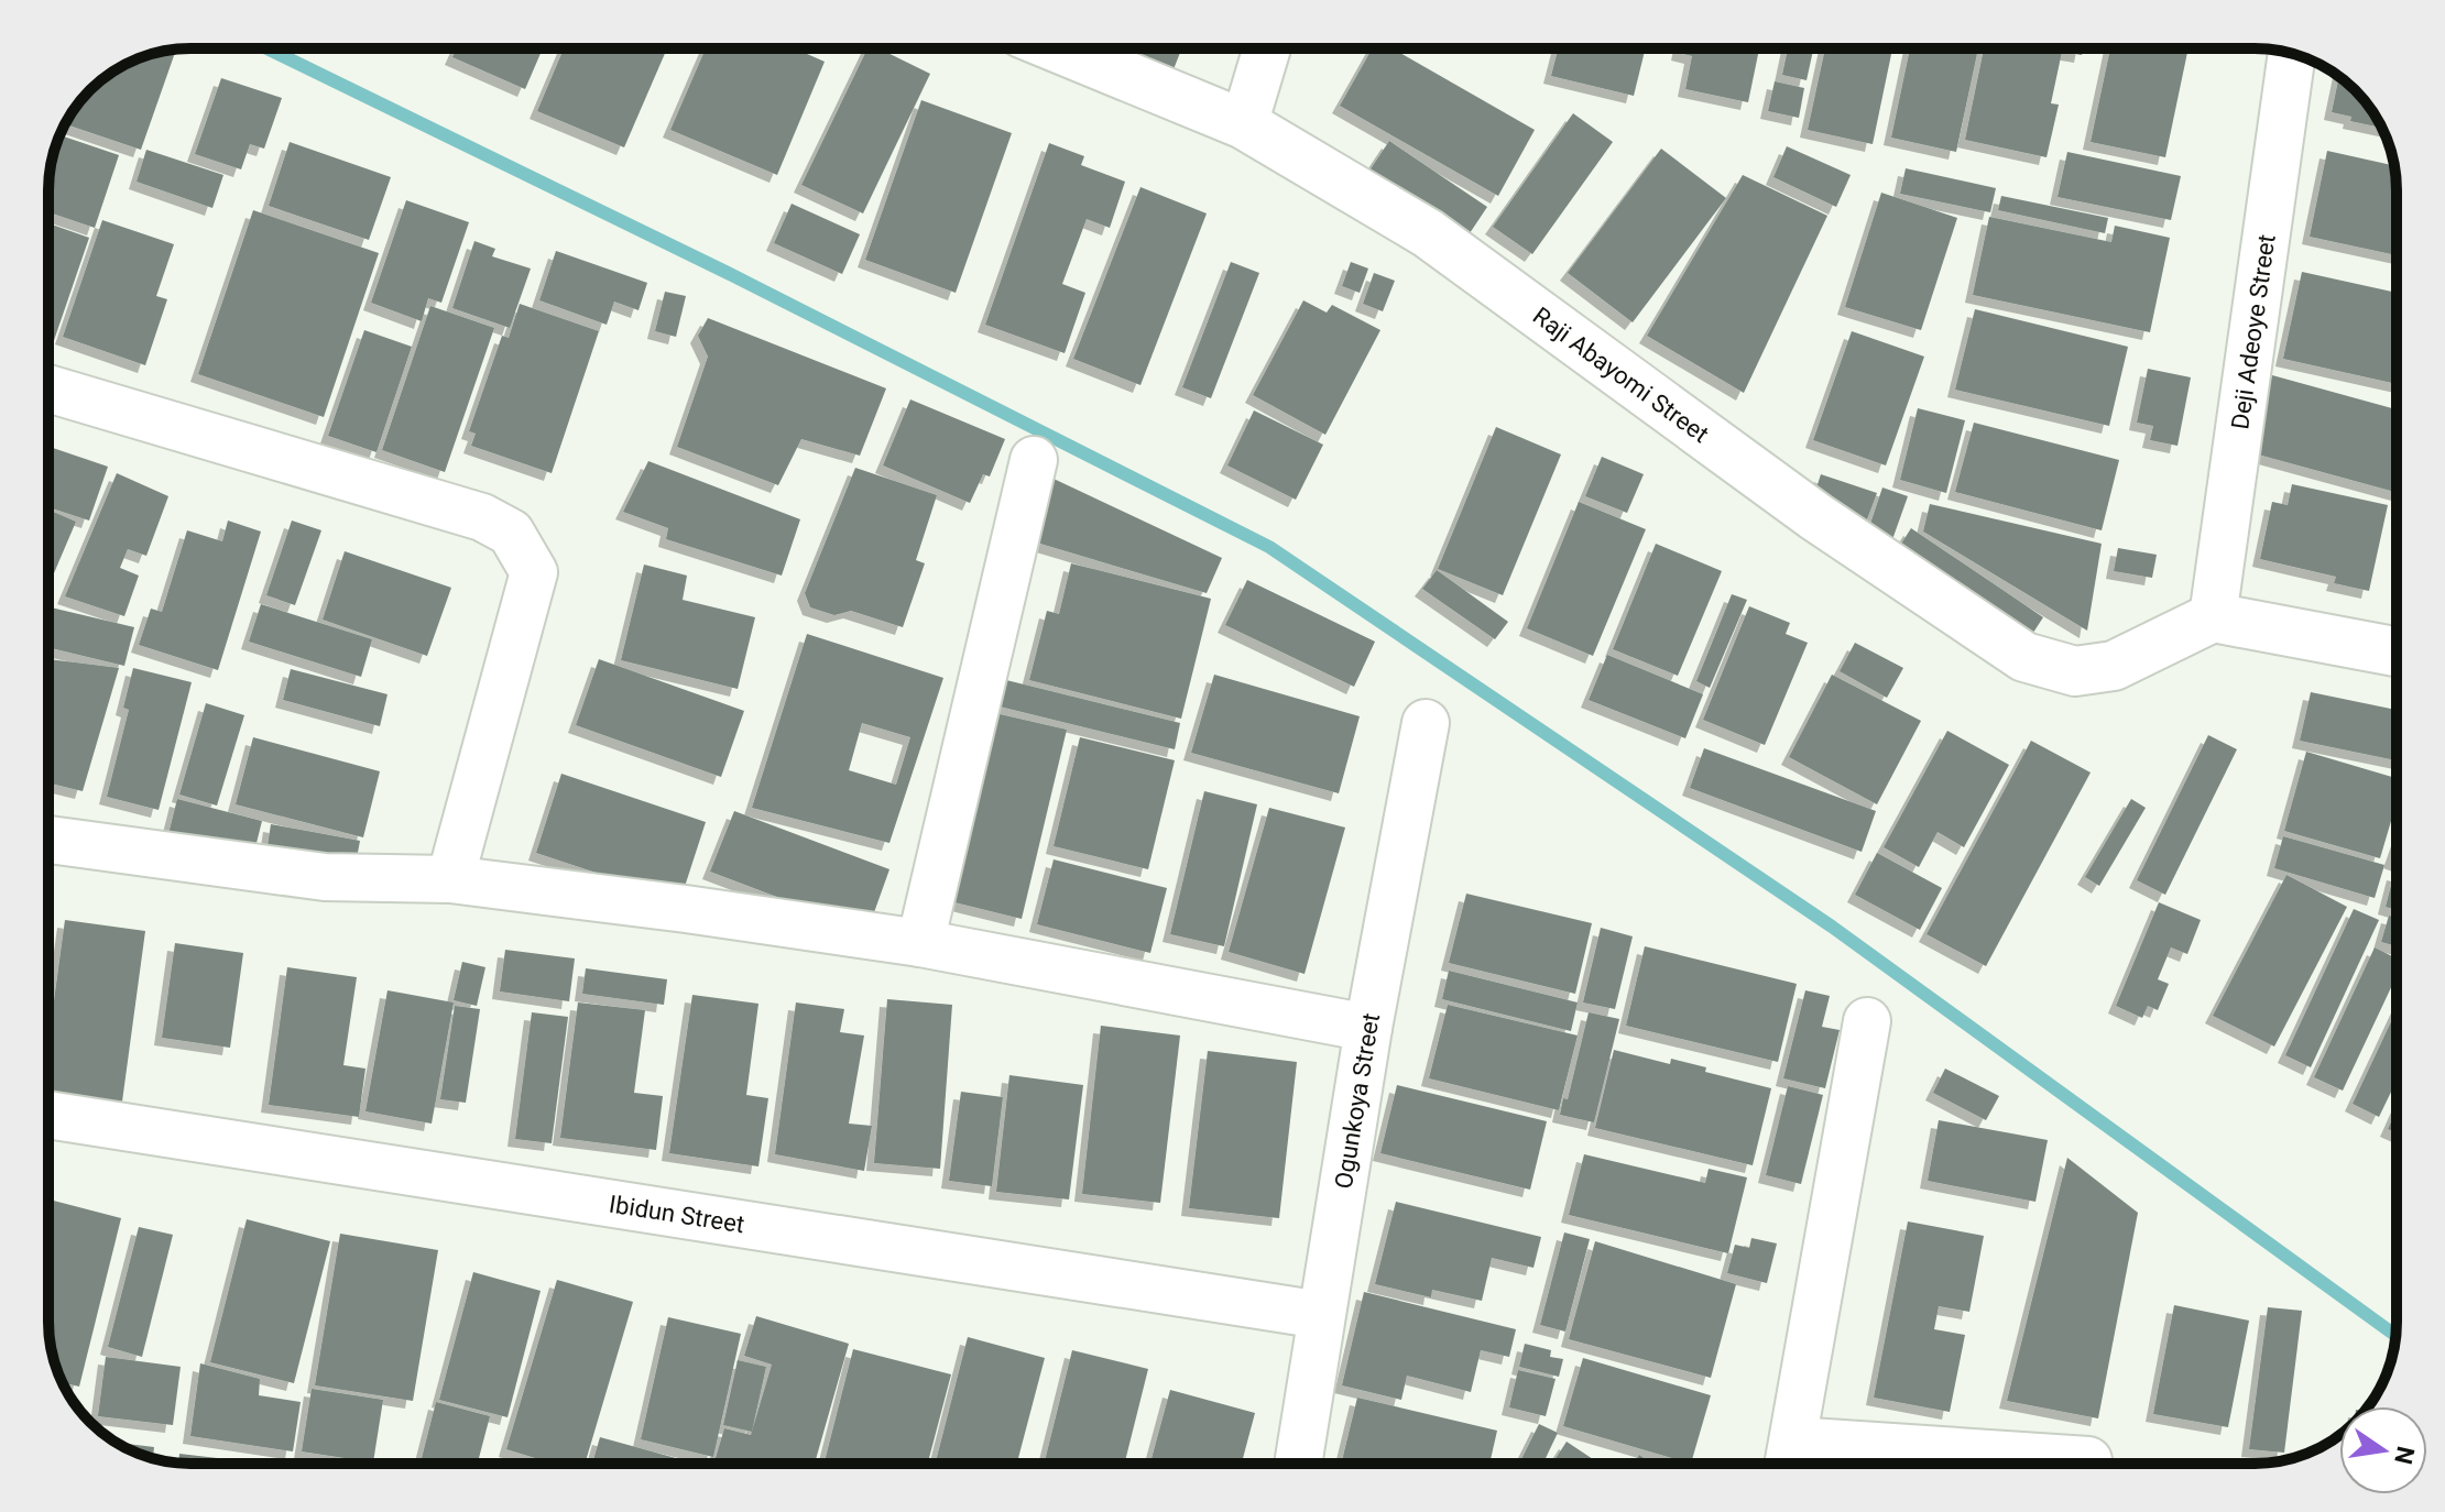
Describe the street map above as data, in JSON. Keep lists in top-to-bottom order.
{
  "streets": {
    "street": [
      "Deji Adeoye Street",
      "Raji Abayomi Street",
      "Ogunkoya Street",
      "Ibidun Street"
    ]
  },
  "crossings": [
    ["Deji Adeoye Street", "Raji Abayomi Street"],
    ["Ogunkoya Street", "Ibidun Street"]
  ],
  "north": "right"
}
